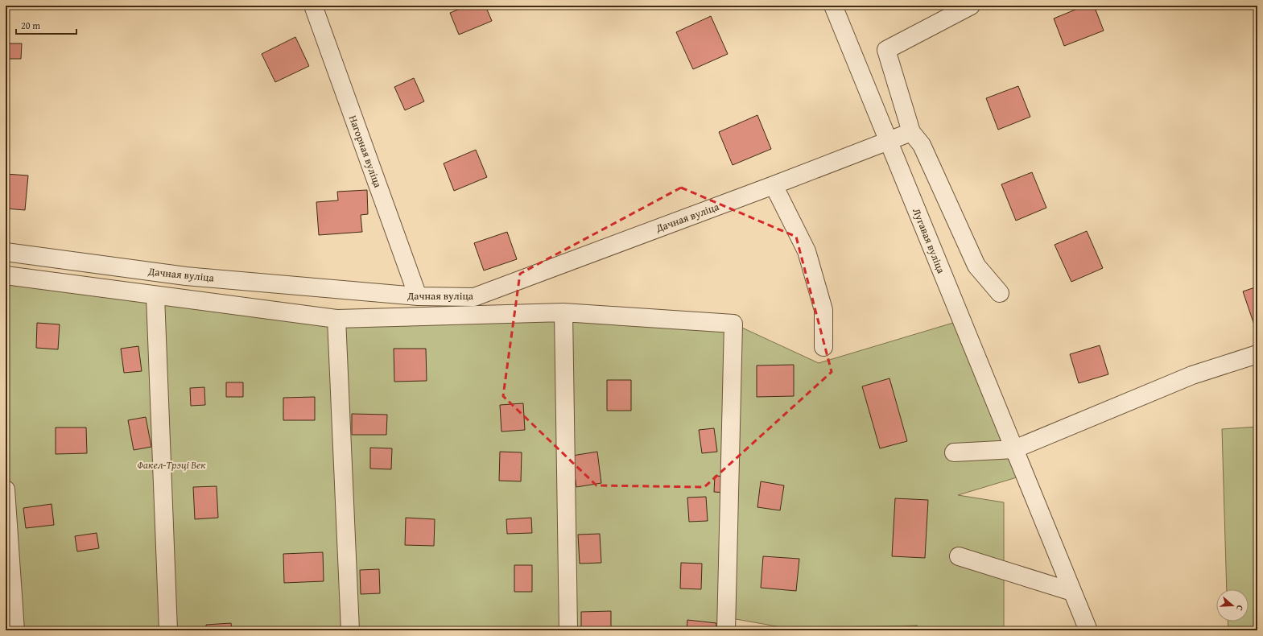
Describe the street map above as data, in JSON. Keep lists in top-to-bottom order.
{
  "streets": {
    "street": ["Нагорная вуліца", "Дачная вуліца", "Лугавая вуліца"]
  },
  "crossings": [
    ["Нагорная вуліца", "Дачная вуліца"],
    ["Дачная вуліца", "Лугавая вуліца"]
  ],
  "parks": ["Факел-Трэці Век"],
  "scale_bar": "20 m",
  "north": "right"
}
